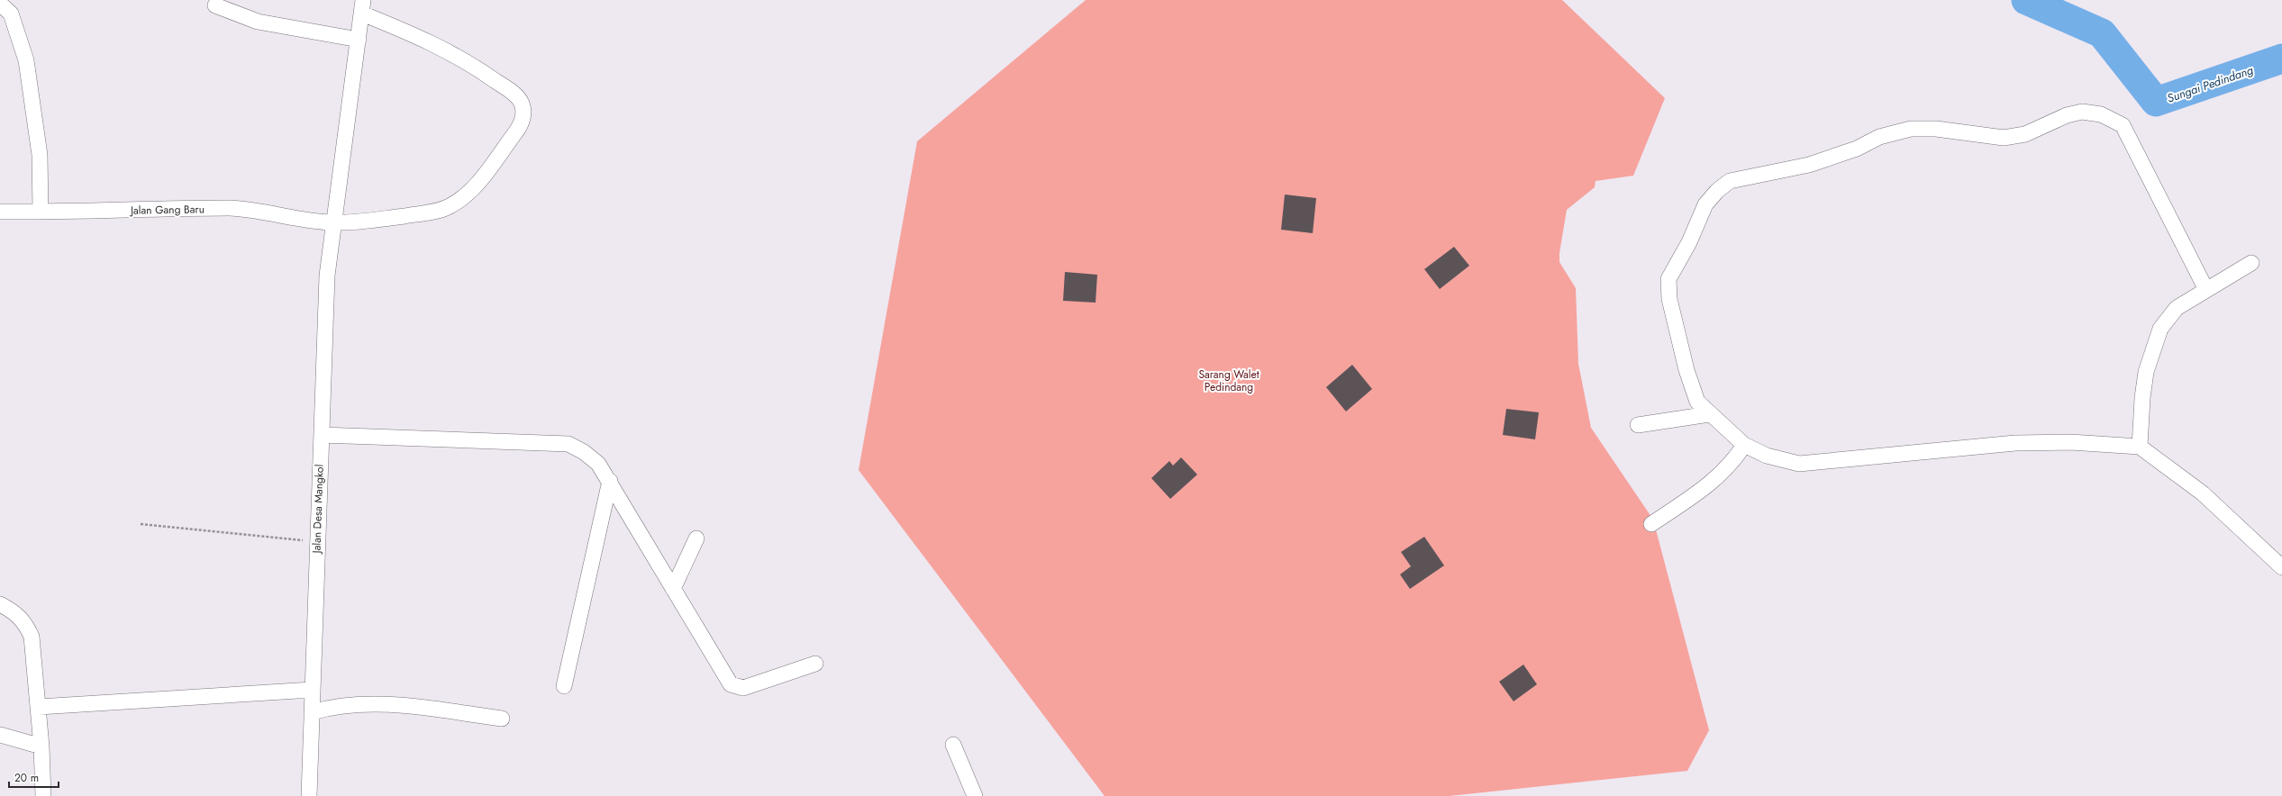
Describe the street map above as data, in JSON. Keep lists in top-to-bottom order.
{
  "streets": {
    "street": ["Jalan Gang Baru", "Jalan Desa Mangkol"]
  },
  "crossings": [
    ["Jalan Gang Baru", "Jalan Desa Mangkol"]
  ],
  "water": ["Sungai Pedindang"],
  "parks": ["Sarang Walet Pedindang"],
  "scale_bar": "20 m"
}
